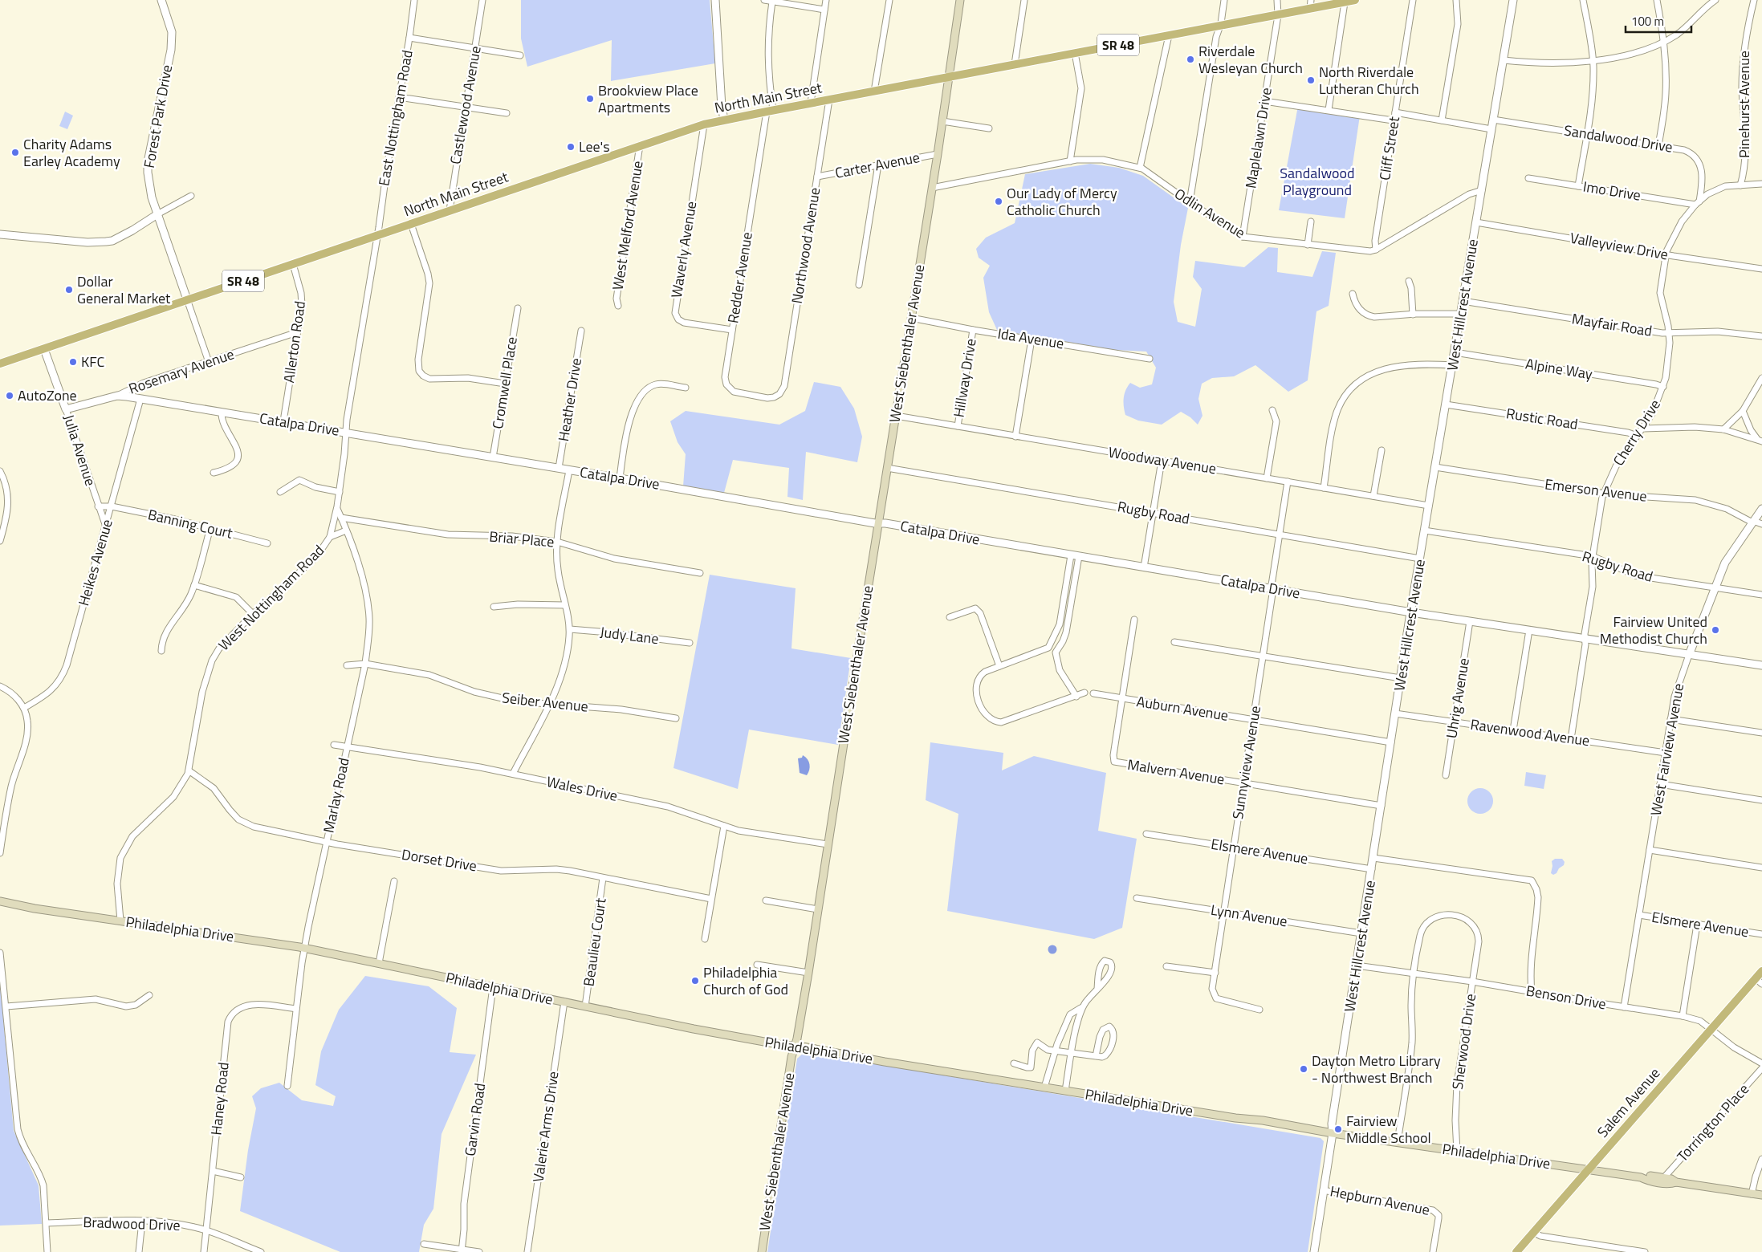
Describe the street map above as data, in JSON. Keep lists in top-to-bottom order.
{
  "streets": {
    "main road": [
      "SR 48",
      "North Main Street",
      "West Siebenthaler Avenue",
      "Philadelphia Drive",
      "Salem Avenue"
    ],
    "street": [
      "Pinehurst Avenue",
      "Castlewood Avenue",
      "Forest Park Drive",
      "East Nottingham Road",
      "Maplelawn Drive",
      "Sandalwood Drive",
      "Cliff Street",
      "Carter Avenue",
      "Imo Drive",
      "Odlin Avenue",
      "West Melford Avenue",
      "Northwood Avenue",
      "Valleyview Drive",
      "Waverly Avenue",
      "Redder Avenue",
      "West Hillcrest Avenue",
      "Mayfair Road",
      "Ida Avenue",
      "Allerton Road",
      "Alpine Way",
      "Rosemary Avenue",
      "Hillway Drive",
      "Cromwell Place",
      "Heather Drive",
      "Rustic Road",
      "Catalpa Drive",
      "Cherry Drive",
      "Julia Avenue",
      "Woodway Avenue",
      "Emerson Avenue",
      "Rugby Road",
      "Banning Court",
      "Briar Place",
      "Heikes Avenue",
      "West Nottingham Road",
      "Judy Lane",
      "Uhrig Avenue",
      "Seiber Avenue",
      "Auburn Avenue",
      "Ravenwood Avenue",
      "West Fairview Avenue",
      "Sunnyview Avenue",
      "Malvern Avenue",
      "Wales Drive",
      "Marlay Road",
      "Elsmere Avenue",
      "Dorset Drive",
      "Lynn Avenue",
      "Beaulieu Court",
      "Benson Drive",
      "Sherwood Drive",
      "Haney Road",
      "Garvin Road",
      "Torrington Place",
      "Valerie Arms Drive",
      "Hepburn Avenue",
      "Bradwood Drive"
    ]
  },
  "crossings": [
    ["North Main Street", "Castlewood Avenue"],
    ["North Main Street", "Forest Park Drive"],
    ["North Main Street", "East Nottingham Road"],
    ["North Main Street", "Maplelawn Drive"],
    ["North Main Street", "West Melford Avenue"],
    ["North Main Street", "Northwood Avenue"],
    ["North Main Street", "Waverly Avenue"],
    ["North Main Street", "Redder Avenue"],
    ["North Main Street", "Allerton Road"],
    ["North Main Street", "West Siebenthaler Avenue"],
    ["North Main Street", "Julia Avenue"],
    ["North Main Street", "West Nottingham Road"],
    ["Pinehurst Avenue", "Cherry Drive"],
    ["East Nottingham Road", "West Nottingham Road"],
    ["Maplelawn Drive", "Odlin Avenue"],
    ["Sandalwood Drive", "Imo Drive"],
    ["Sandalwood Drive", "West Hillcrest Avenue"],
    ["Sandalwood Drive", "Cherry Drive"],
    ["Cliff Street", "Odlin Avenue"],
    ["Carter Avenue", "Northwood Avenue"],
    ["Carter Avenue", "West Siebenthaler Avenue"],
    ["Imo Drive", "Cherry Drive"],
    ["Odlin Avenue", "West Siebenthaler Avenue"],
    ["Northwood Avenue", "Redder Avenue"],
    ["Valleyview Drive", "West Hillcrest Avenue"],
    ["Valleyview Drive", "Cherry Drive"],
    ["Waverly Avenue", "Redder Avenue"],
    ["West Hillcrest Avenue", "Mayfair Road"],
    ["West Hillcrest Avenue", "Alpine Way"],
    ["West Hillcrest Avenue", "Rustic Road"],
    ["West Hillcrest Avenue", "Catalpa Drive"],
    ["West Hillcrest Avenue", "Woodway Avenue"],
    ["West Hillcrest Avenue", "Emerson Avenue"],
    ["West Hillcrest Avenue", "Rugby Road"],
    ["West Hillcrest Avenue", "Auburn Avenue"],
    ["West Hillcrest Avenue", "Ravenwood Avenue"],
    ["West Hillcrest Avenue", "Malvern Avenue"],
    ["West Hillcrest Avenue", "Elsmere Avenue"],
    ["West Hillcrest Avenue", "Lynn Avenue"],
    ["West Hillcrest Avenue", "Philadelphia Drive"],
    ["West Hillcrest Avenue", "Benson Drive"],
    ["West Hillcrest Avenue", "Hepburn Avenue"],
    ["Mayfair Road", "Cherry Drive"],
    ["Ida Avenue", "West Siebenthaler Avenue"],
    ["Ida Avenue", "Hillway Drive"],
    ["Allerton Road", "Rosemary Avenue"],
    ["Allerton Road", "Catalpa Drive"],
    ["West Siebenthaler Avenue", "Catalpa Drive"],
    ["West Siebenthaler Avenue", "Woodway Avenue"],
    ["West Siebenthaler Avenue", "Rugby Road"],
    ["West Siebenthaler Avenue", "Wales Drive"],
    ["West Siebenthaler Avenue", "Philadelphia Drive"],
    ["Alpine Way", "Cherry Drive"],
    ["Rosemary Avenue", "Catalpa Drive"],
    ["Rosemary Avenue", "Julia Avenue"],
    ["Hillway Drive", "Woodway Avenue"],
    ["Cromwell Place", "Catalpa Drive"],
    ["Heather Drive", "Catalpa Drive"],
    ["Rustic Road", "Cherry Drive"],
    ["Catalpa Drive", "Cherry Drive"],
    ["Catalpa Drive", "Heikes Avenue"],
    ["Catalpa Drive", "West Nottingham Road"],
    ["Catalpa Drive", "Uhrig Avenue"],
    ["Catalpa Drive", "West Fairview Avenue"],
    ["Catalpa Drive", "Sunnyview Avenue"],
    ["Cherry Drive", "Emerson Avenue"],
    ["Cherry Drive", "Rugby Road"],
    ["Cherry Drive", "Ravenwood Avenue"],
    ["Julia Avenue", "Heikes Avenue"],
    ["Woodway Avenue", "Sunnyview Avenue"],
    ["Emerson Avenue", "West Fairview Avenue"],
    ["Rugby Road", "West Fairview Avenue"],
    ["Rugby Road", "Sunnyview Avenue"],
    ["Banning Court", "Heikes Avenue"],
    ["Briar Place", "Marlay Road"],
    ["West Nottingham Road", "Marlay Road"],
    ["West Nottingham Road", "Dorset Drive"],
    ["West Nottingham Road", "Philadelphia Drive"],
    ["Uhrig Avenue", "Ravenwood Avenue"],
    ["Seiber Avenue", "Marlay Road"],
    ["Auburn Avenue", "Sunnyview Avenue"],
    ["Auburn Avenue", "Malvern Avenue"],
    ["Ravenwood Avenue", "West Fairview Avenue"],
    ["West Fairview Avenue", "Elsmere Avenue"],
    ["West Fairview Avenue", "Benson Drive"],
    ["Sunnyview Avenue", "Malvern Avenue"],
    ["Sunnyview Avenue", "Elsmere Avenue"],
    ["Sunnyview Avenue", "Lynn Avenue"],
    ["Wales Drive", "Marlay Road"],
    ["Marlay Road", "Dorset Drive"],
    ["Marlay Road", "Philadelphia Drive"],
    ["Marlay Road", "Haney Road"],
    ["Dorset Drive", "Beaulieu Court"],
    ["Philadelphia Drive", "Beaulieu Court"],
    ["Philadelphia Drive", "Sherwood Drive"],
    ["Philadelphia Drive", "Salem Avenue"],
    ["Philadelphia Drive", "Garvin Road"],
    ["Philadelphia Drive", "Torrington Place"],
    ["Philadelphia Drive", "Valerie Arms Drive"],
    ["Benson Drive", "Sherwood Drive"],
    ["Benson Drive", "Salem Avenue"],
    ["Haney Road", "Bradwood Drive"]
  ],
  "parks": ["Sandalwood Playground"],
  "places": [
    "Riverdale Wesleyan Church",
    "North Riverdale Lutheran Church",
    "Brookview Place Apartments",
    "Lee's",
    "Charity Adams Earley Academy",
    "Our Lady of Mercy Catholic Church",
    "Dollar General Market",
    "KFC",
    "AutoZone",
    "Fairview United Methodist Church",
    "Philadelphia Church of God",
    "Dayton Metro Library - Northwest Branch",
    "Fairview Middle School"
  ],
  "scale_bar": "100 m"
}
